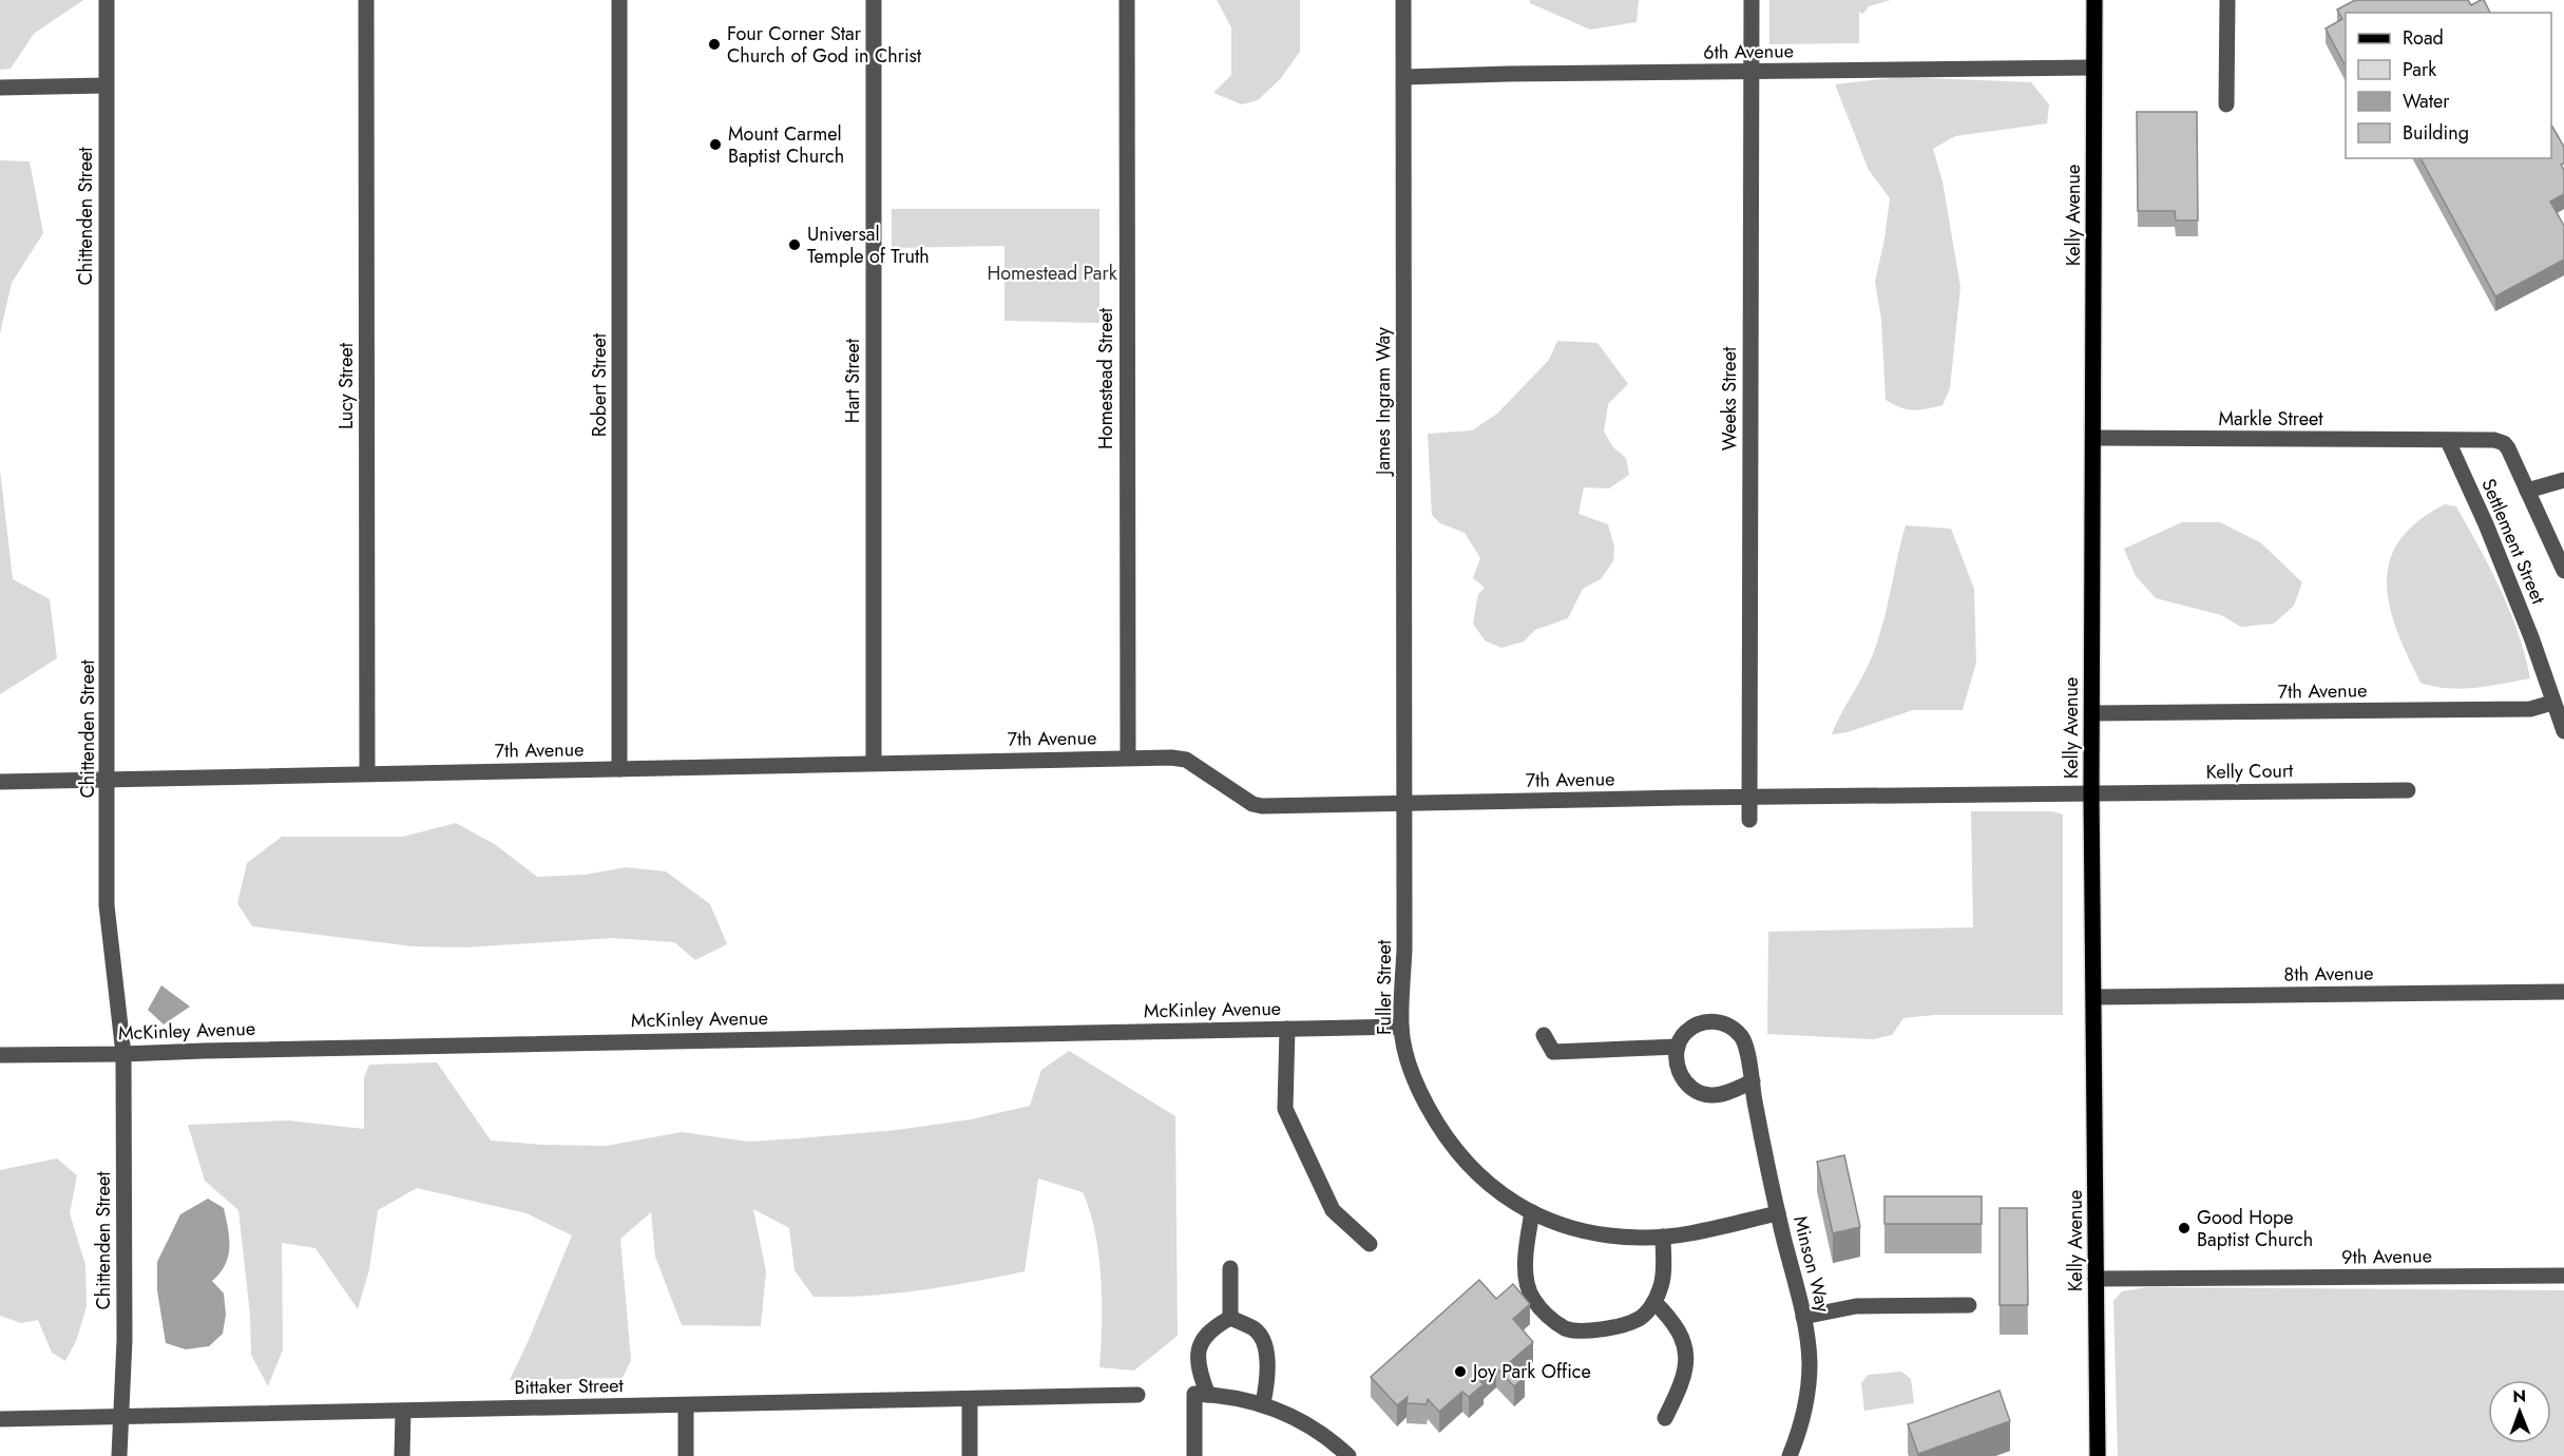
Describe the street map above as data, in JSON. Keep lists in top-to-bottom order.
{
  "streets": {
    "main road": ["Kelly Avenue"],
    "street": [
      "6th Avenue",
      "Chittenden Street",
      "Homestead Street",
      "Hart Street",
      "Robert Street",
      "Lucy Street",
      "Weeks Street",
      "James Ingram Way",
      "Markle Street",
      "Settlement Street",
      "7th Avenue",
      "Kelly Court",
      "8th Avenue",
      "Fuller Street",
      "McKinley Avenue",
      "9th Avenue",
      "Minson Way",
      "Bittaker Street"
    ]
  },
  "crossings": [
    ["6th Avenue", "Kelly Avenue"],
    ["6th Avenue", "Weeks Street"],
    ["6th Avenue", "James Ingram Way"],
    ["Kelly Avenue", "Markle Street"],
    ["Kelly Avenue", "7th Avenue"],
    ["Kelly Avenue", "Kelly Court"],
    ["Kelly Avenue", "8th Avenue"],
    ["Kelly Avenue", "9th Avenue"],
    ["Chittenden Street", "7th Avenue"],
    ["Chittenden Street", "McKinley Avenue"],
    ["Chittenden Street", "Bittaker Street"],
    ["Homestead Street", "7th Avenue"],
    ["Hart Street", "7th Avenue"],
    ["Robert Street", "7th Avenue"],
    ["Lucy Street", "7th Avenue"],
    ["Weeks Street", "7th Avenue"],
    ["James Ingram Way", "7th Avenue"],
    ["James Ingram Way", "Fuller Street"],
    ["Markle Street", "Settlement Street"],
    ["Settlement Street", "7th Avenue"],
    ["7th Avenue", "Kelly Court"],
    ["7th Avenue", "Fuller Street"],
    ["Fuller Street", "McKinley Avenue"],
    ["Fuller Street", "Minson Way"]
  ],
  "parks": ["Homestead Park"],
  "places": [
    "Four Corner Star Church of God in Christ",
    "Mount Carmel Baptist Church",
    "Universal Temple of Truth",
    "Good Hope Baptist Church",
    "Joy Park Office"
  ],
  "legend": [
    "Road",
    "Park",
    "Water",
    "Building"
  ],
  "north": "top"
}
